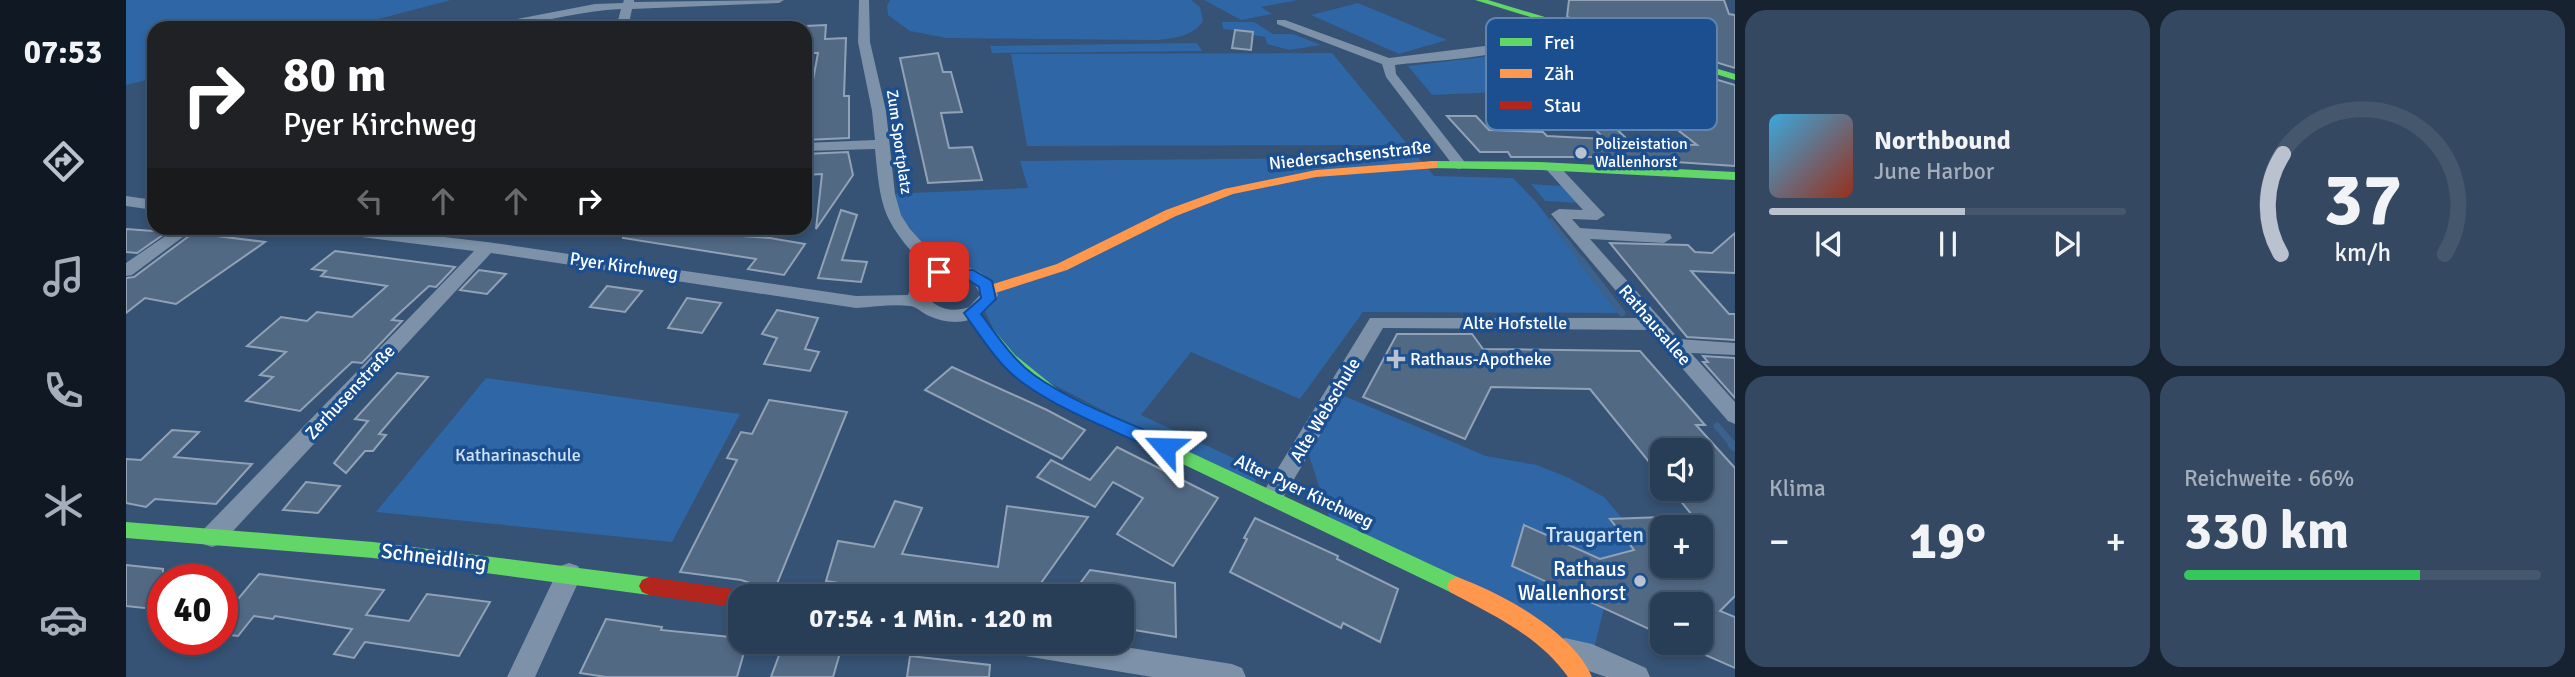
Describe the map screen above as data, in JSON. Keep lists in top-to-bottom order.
{
  "streets": {
    "street": [
      "Zum Sportplatz",
      "Niedersachsenstraße",
      "Pyer Kirchweg",
      "Alte Hofstelle",
      "Rathausallee",
      "Zerhusenstraße",
      "Alte Webschule",
      "Alter Pyer Kirchweg",
      "Schneidling"
    ]
  },
  "crossings": [
    ["Zum Sportplatz", "Niedersachsenstraße"],
    ["Zum Sportplatz", "Pyer Kirchweg"],
    ["Zum Sportplatz", "Alter Pyer Kirchweg"],
    ["Niedersachsenstraße", "Pyer Kirchweg"],
    ["Niedersachsenstraße", "Rathausallee"],
    ["Niedersachsenstraße", "Alter Pyer Kirchweg"],
    ["Pyer Kirchweg", "Zerhusenstraße"],
    ["Pyer Kirchweg", "Alter Pyer Kirchweg"],
    ["Alte Hofstelle", "Rathausallee"],
    ["Alte Hofstelle", "Alte Webschule"],
    ["Zerhusenstraße", "Schneidling"],
    ["Alte Webschule", "Alter Pyer Kirchweg"]
  ],
  "parks": ["Katharinaschule", "Traugarten"],
  "places": {
    "other": ["Polizeistation Wallenhorst", "Rathaus Wallenhorst"],
    "health": ["Rathaus-Apotheke"]
  },
  "legend": ["Frei", "Zäh", "Stau"],
  "page": {
    "tabs": "07:53",
    "turn": ["80 m", "Pyer Kirchweg"],
    "song": ["Northbound", "June Harbor"],
    "tile": [
      "Klima",
      ["Reichweite · 66%", "330 km"]
    ],
    "map_buttons": ["+", "−"],
    "heat": ["−", "19°", "+"],
    "limit": "40",
    "trip": "07:54 · 1 Min. · 120 m",
    "gauge": ["37", "km/h"]
  }
}
